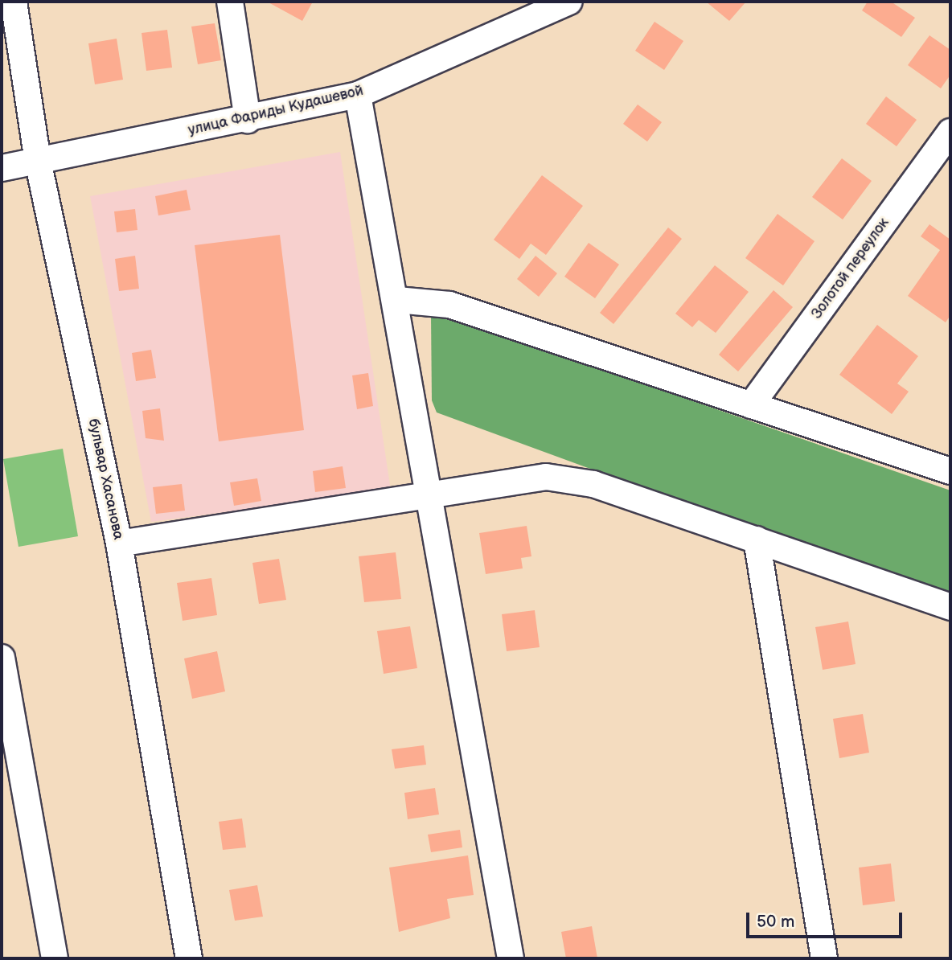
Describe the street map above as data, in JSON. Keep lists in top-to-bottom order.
{
  "streets": {
    "street": ["улица Фариды Кудашевой", "Золотой переулок", "бульвар Хасанова"]
  },
  "crossings": [
    ["улица Фариды Кудашевой", "бульвар Хасанова"]
  ],
  "scale_bar": "50 m"
}
